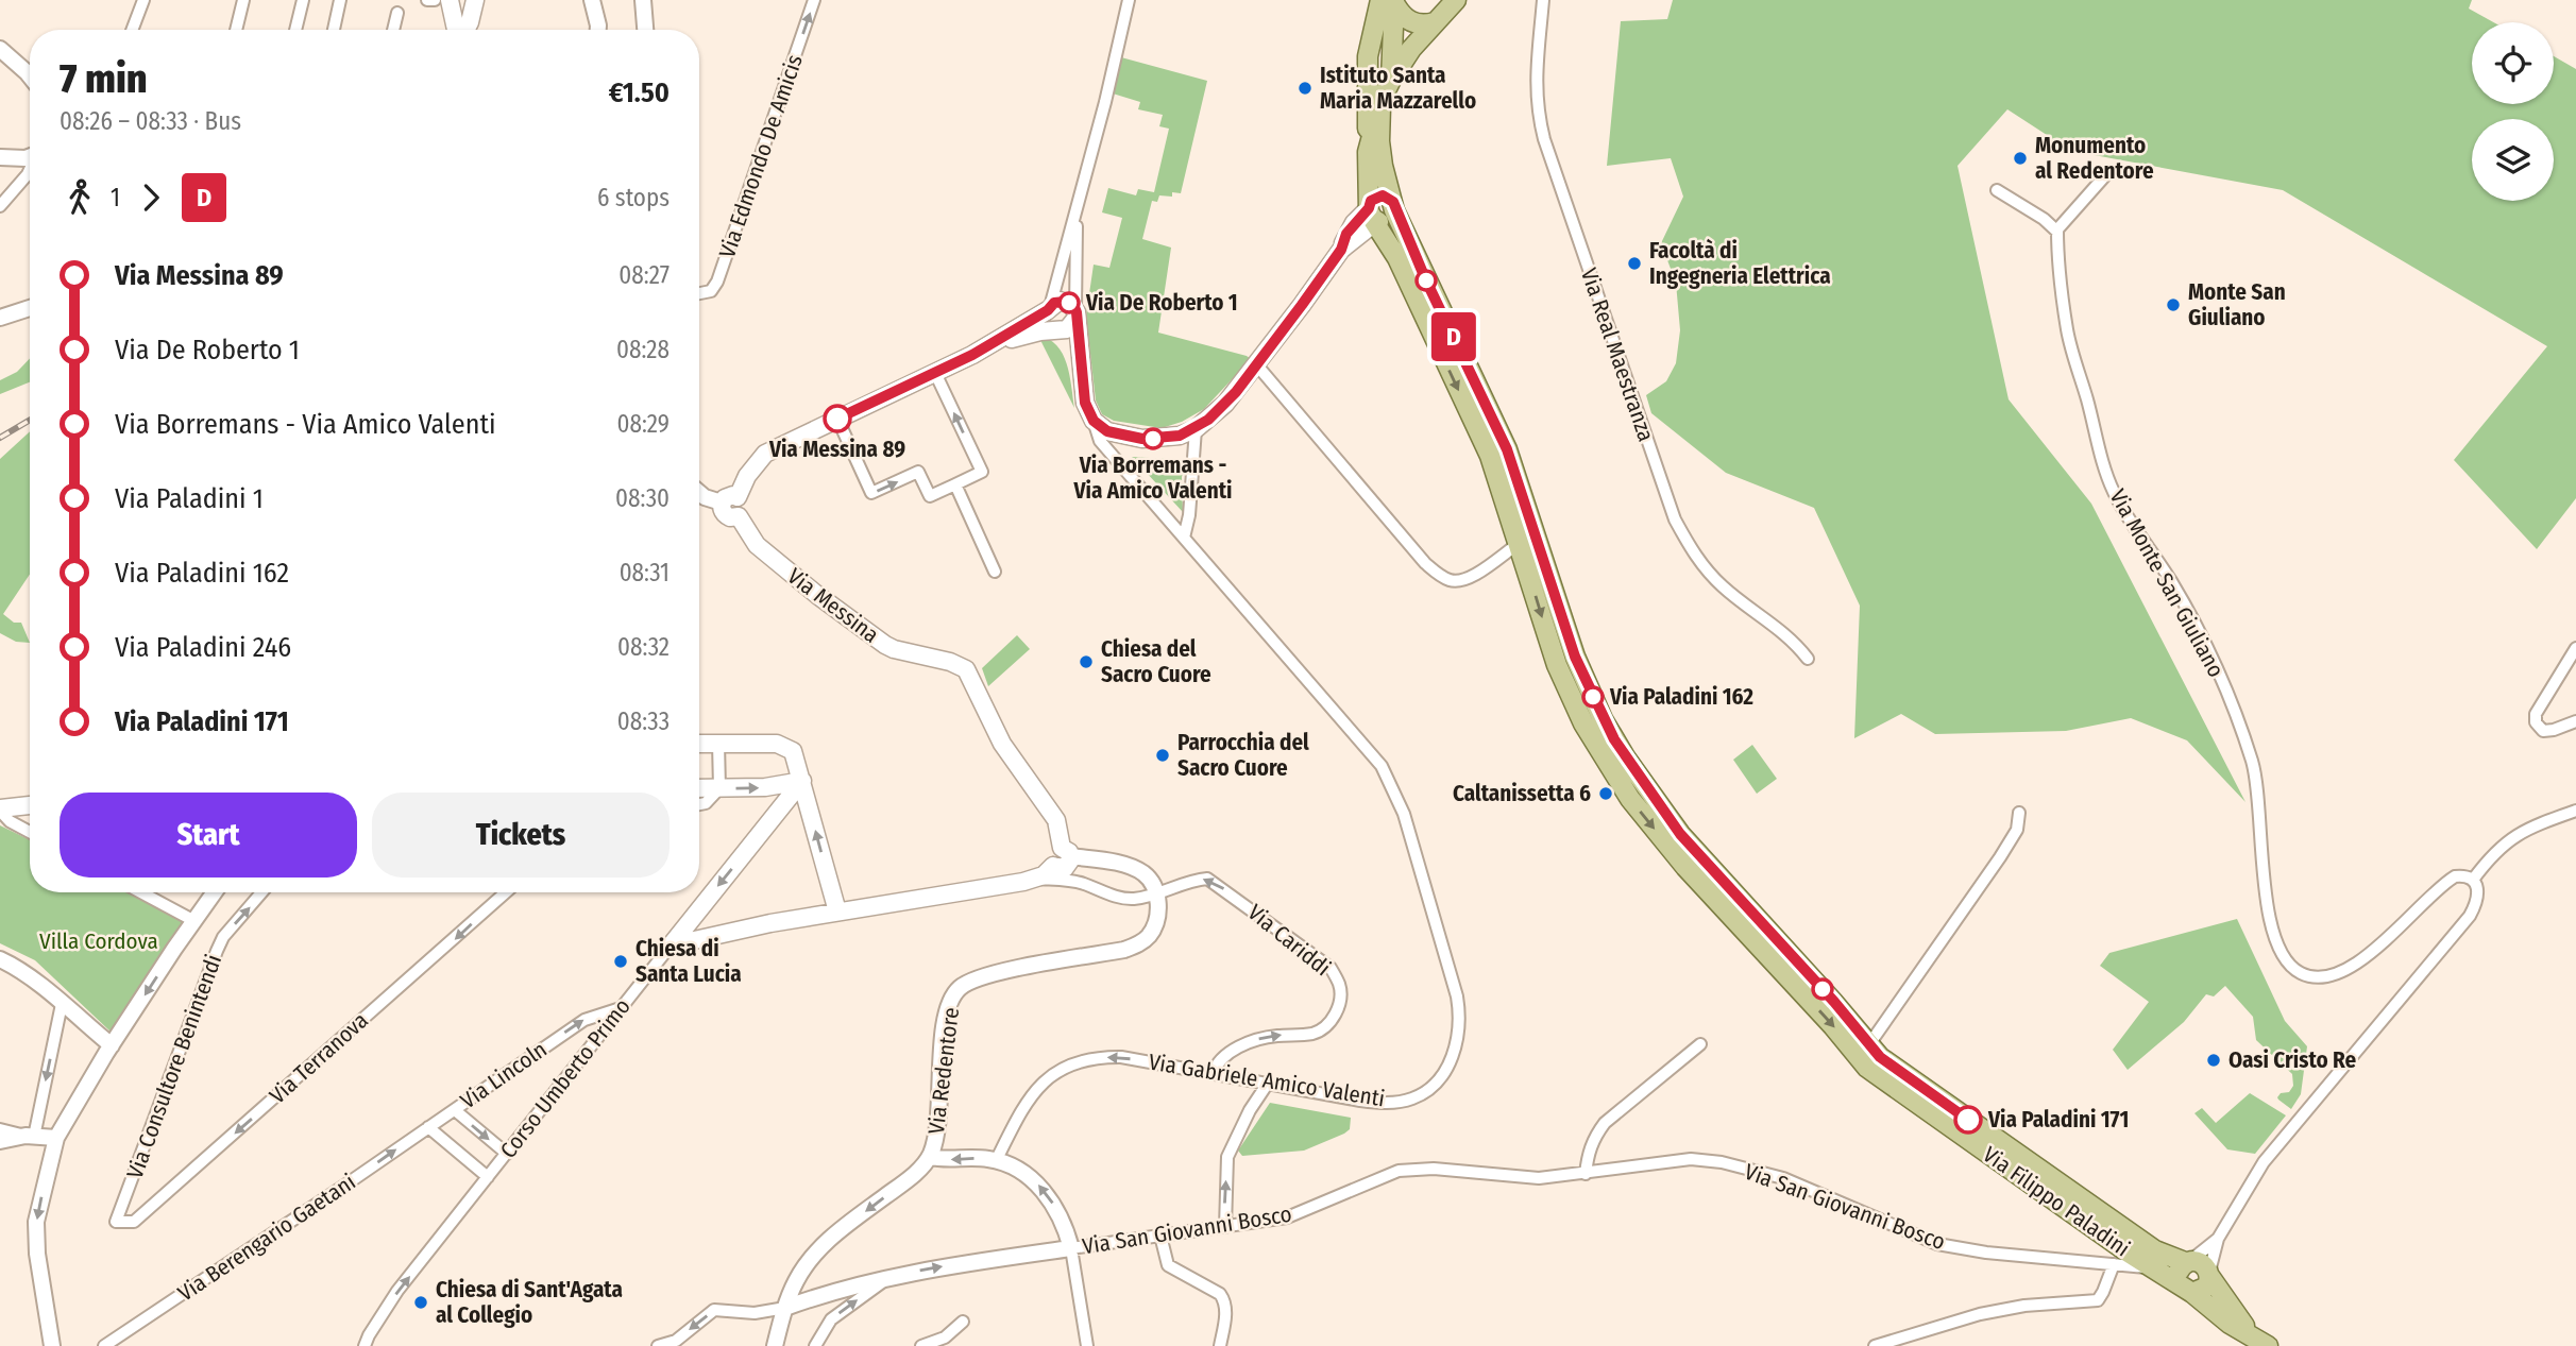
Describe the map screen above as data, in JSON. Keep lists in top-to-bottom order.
{
  "streets": {
    "main road": ["Via Messina", "Corso Umberto Primo", "Via Filippo Paladini"],
    "street": [
      "Via Edmondo De Amicis",
      "Via Real Maestranza",
      "Via Monte San Giuliano",
      "Via Cariddi",
      "Via Terranova",
      "Via Consultore Benintendi",
      "Via Redentore",
      "Via Lincoln",
      "Via Gabriele Amico Valenti",
      "Via San Giovanni Bosco",
      "Via Berengario Gaetani"
    ]
  },
  "crossings": [
    ["Via Cariddi", "Via Redentore"],
    ["Via Cariddi", "Via Gabriele Amico Valenti"],
    ["Via Terranova", "Via Consultore Benintendi"],
    ["Via Redentore", "Via San Giovanni Bosco"],
    ["Via Lincoln", "Corso Umberto Primo"],
    ["Via Lincoln", "Via Berengario Gaetani"],
    ["Via Filippo Paladini", "Via San Giovanni Bosco"]
  ],
  "one_way": [
    "Via Edmondo De Amicis",
    "Via Terranova",
    "Via Lincoln",
    "Via Berengario Gaetani"
  ],
  "parks": ["Villa Cordova"],
  "places": [
    "Istituto Santa Maria Mazzarello",
    "Monumento al Redentore",
    "Facoltà di Ingegneria Elettrica",
    "Via De Roberto 1",
    "Monte San Giuliano",
    "Via Messina 89",
    "Via Borremans - Via Amico Valenti",
    "Chiesa del Sacro Cuore",
    "Via Paladini 162",
    "Parrocchia del Sacro Cuore",
    "Caltanissetta 6",
    "Chiesa di Santa Lucia",
    "Oasi Cristo Re",
    "Via Paladini 171",
    "Chiesa di Sant'Agata al Collegio"
  ],
  "lines": ["bus line D"],
  "page": {
    "on_map": "D",
    "heading": ["7 min", "08:26 – 08:33 · Bus", "€1.50"],
    "legs": ["1", "D", "6 stops"],
    "list": [
      {
        "name": "Via Messina 89",
        "value": "08:27"
      },
      {
        "name": "Via De Roberto 1",
        "value": "08:28"
      },
      {
        "name": "Via Borremans - Via Amico Valenti",
        "value": "08:29"
      },
      {
        "name": "Via Paladini 1",
        "value": "08:30"
      },
      {
        "name": "Via Paladini 162",
        "value": "08:31"
      },
      {
        "name": "Via Paladini 246",
        "value": "08:32"
      },
      {
        "name": "Via Paladini 171",
        "value": "08:33"
      }
    ],
    "buttons": ["Start", "Tickets"]
  }
}
